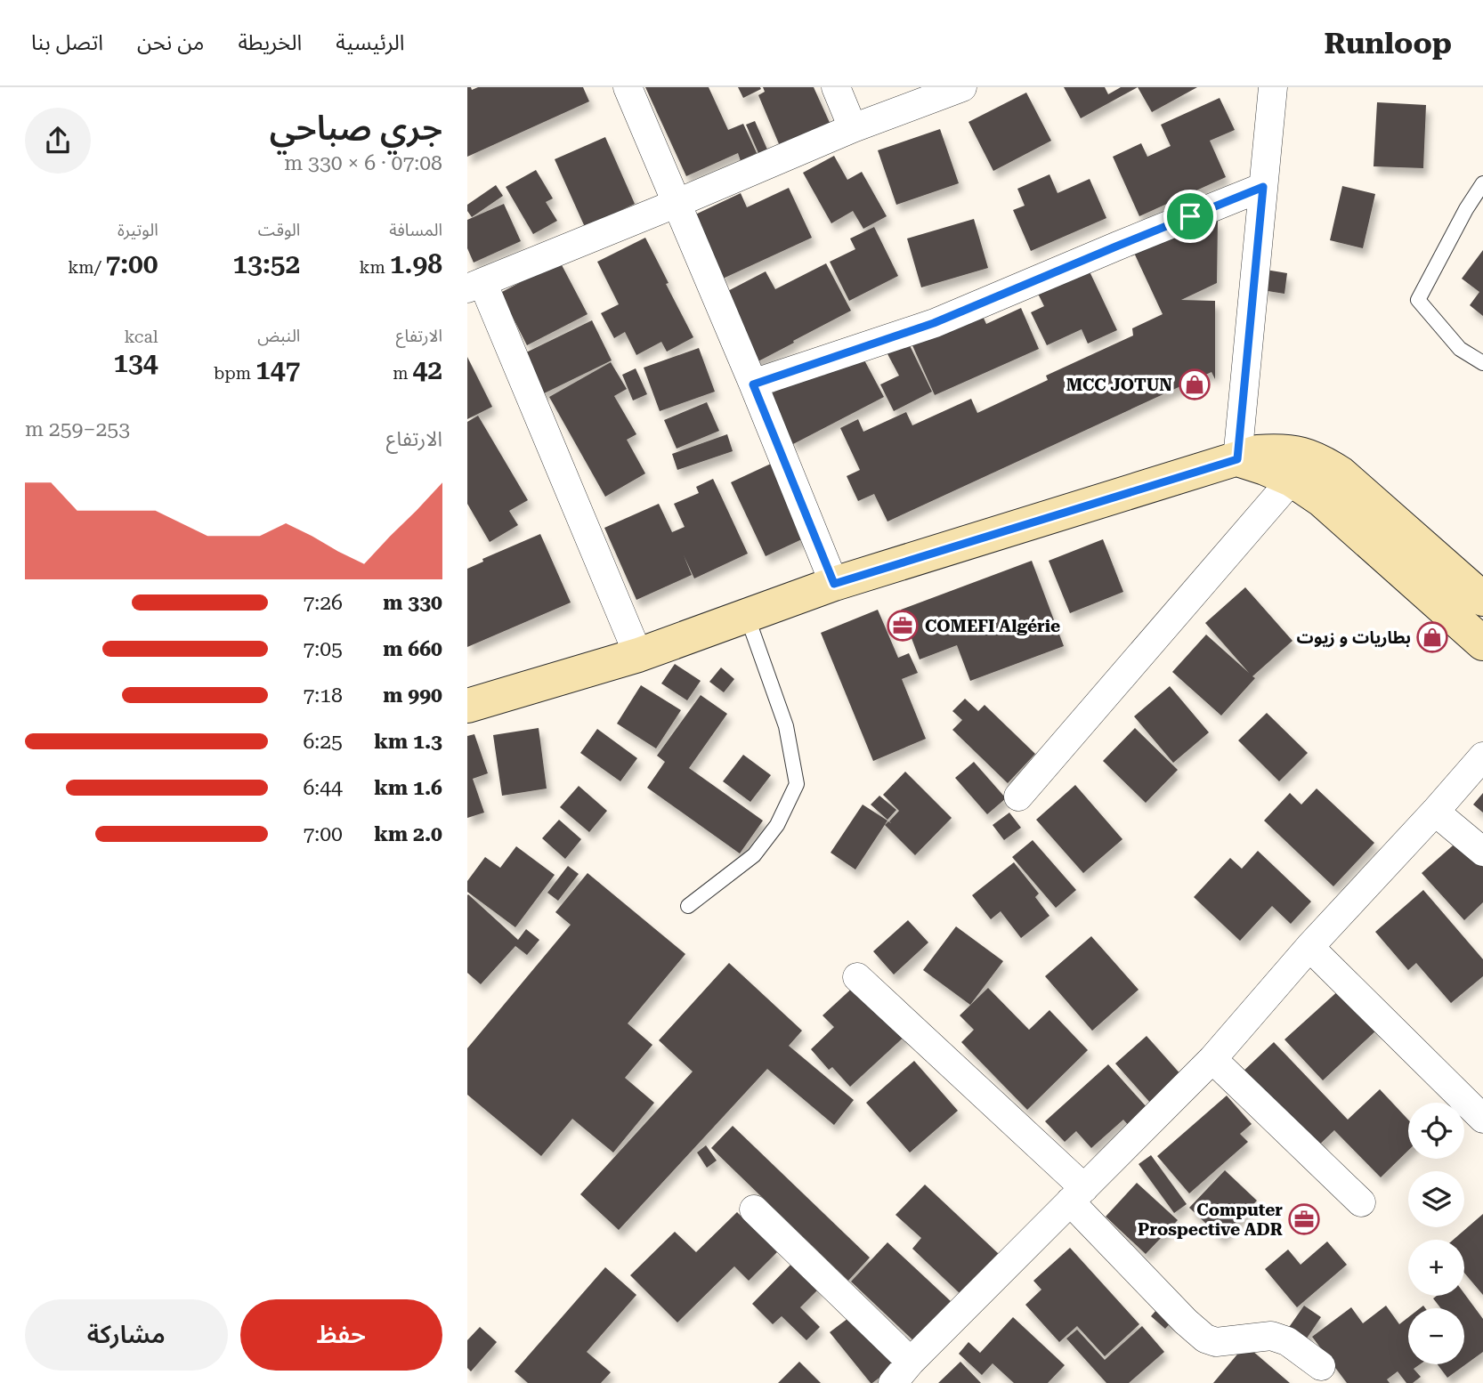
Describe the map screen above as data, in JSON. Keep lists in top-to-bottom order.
{
  "places": {
    "shop": ["MCC JOTUN", "بطاريات و زيوت"],
    "office": ["COMEFI Algérie", "Computer Prospective ADR"]
  },
  "page": {
    "header": "Runloop",
    "nav": [
      "الرئيسية",
      "الخريطة",
      "من نحن",
      "اتصل بنا"
    ],
    "heading": ["جري صباحي", "07:08 · 6 × 330 m"],
    "stats": [
      ["المسافة", "1.98 km"],
      ["الوقت", "13:52"],
      ["الوتيرة", "7:00 /km"],
      ["الارتفاع", "42 m"],
      ["النبض", "147 bpm"],
      ["kcal", "134"]
    ],
    "chart": ["الارتفاع", "253–259 m"],
    "list": [
      {
        "name": "330 m",
        "note": "7:26"
      },
      {
        "name": "660 m",
        "note": "7:05"
      },
      {
        "name": "990 m",
        "note": "7:18"
      },
      {
        "name": "1.3 km",
        "note": "6:25"
      },
      {
        "name": "1.6 km",
        "note": "6:44"
      },
      {
        "name": "2.0 km",
        "note": "7:00"
      }
    ],
    "map_buttons": ["+", "−"],
    "buttons": ["حفظ", "مشاركة"]
  }
}
